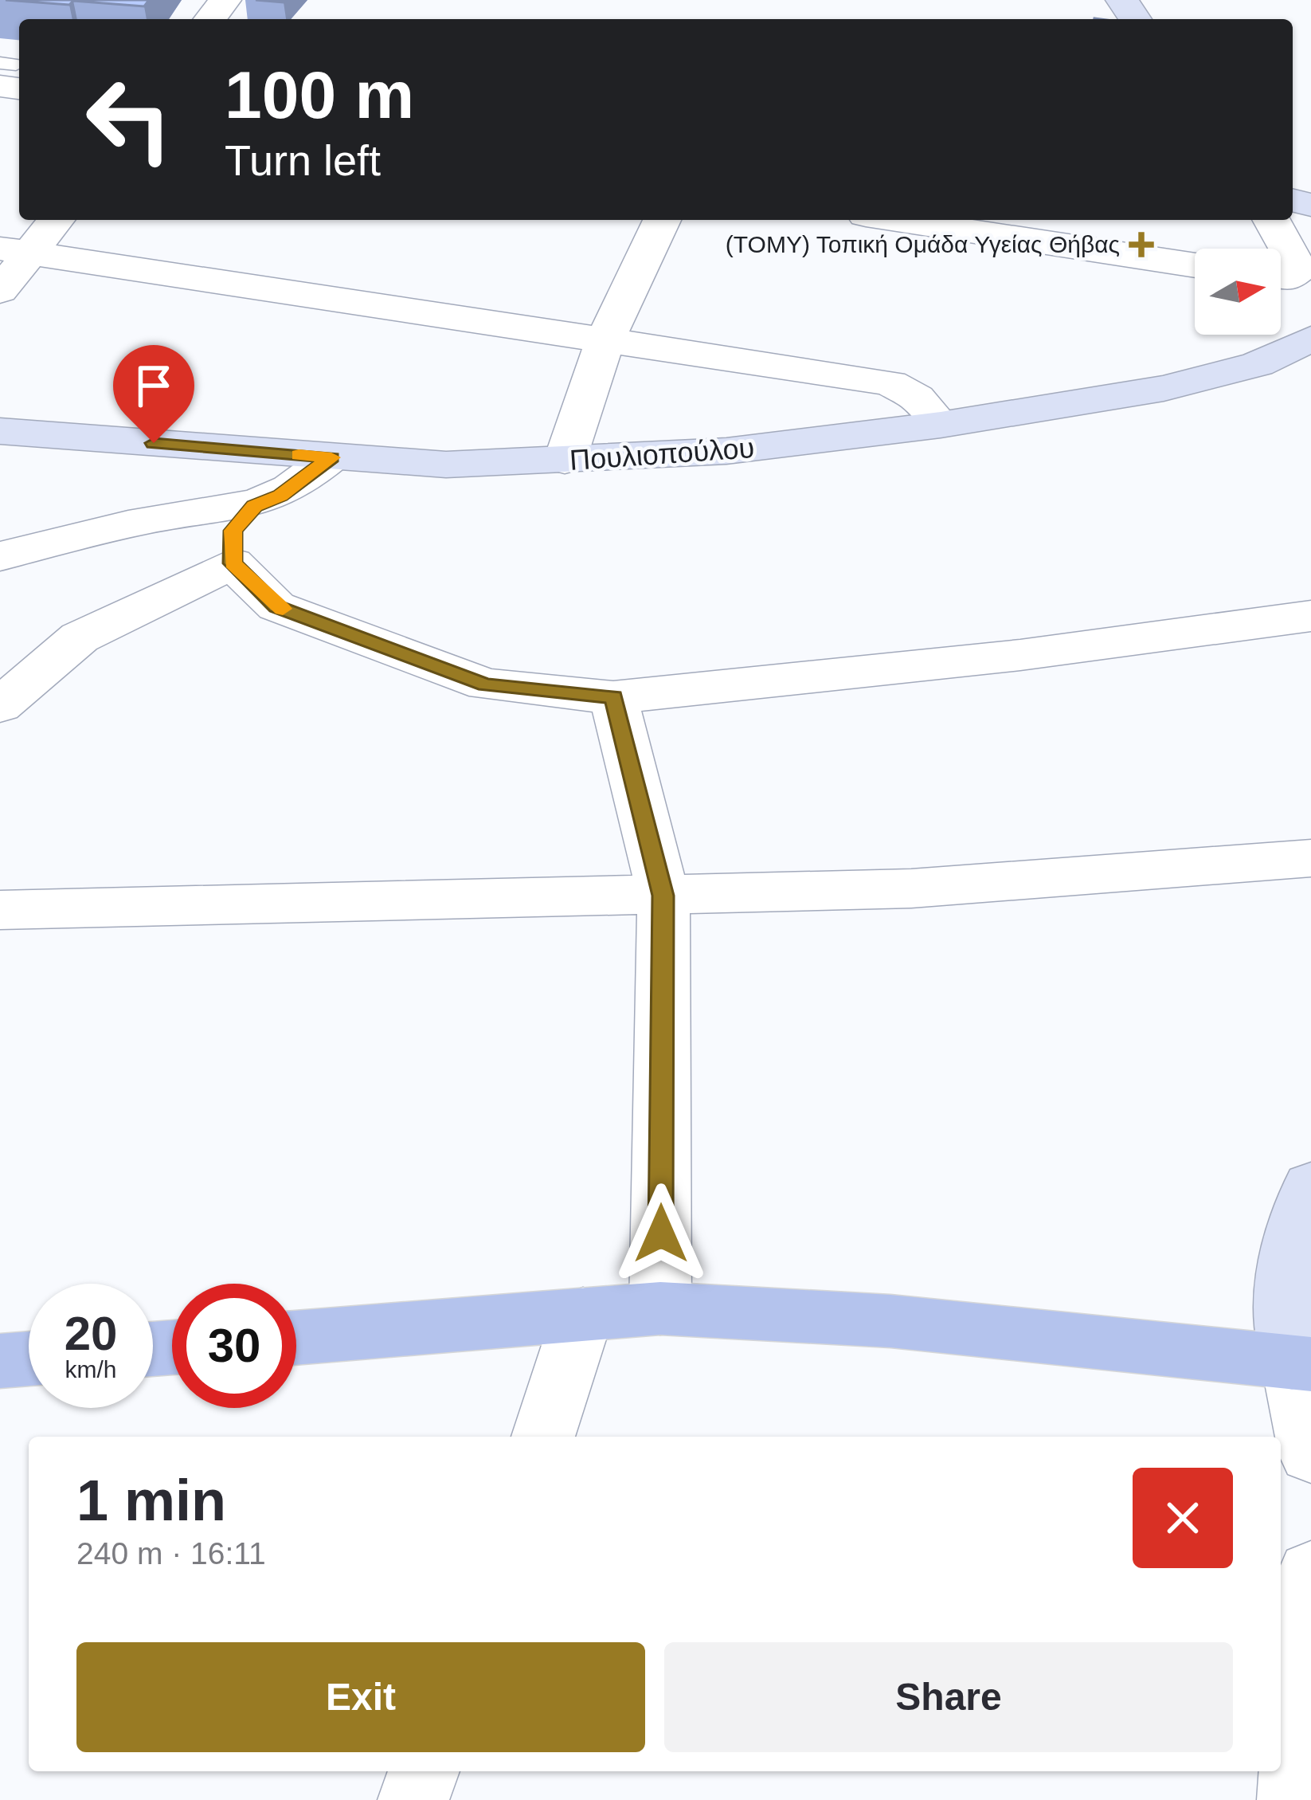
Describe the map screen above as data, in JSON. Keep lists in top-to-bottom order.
{
  "streets": {
    "street": ["Πουλιοπούλου"]
  },
  "places": {
    "health": ["(ΤΟΜΥ) Τοπική Ομάδα Υγείας Θήβας"]
  },
  "north": "right",
  "page": {
    "turn": ["100 m", "Turn left"],
    "speed": "20 km/h",
    "limit": "30",
    "heading": ["1 min", "240 m · 16:11"],
    "buttons": ["Exit", "Share"]
  }
}
